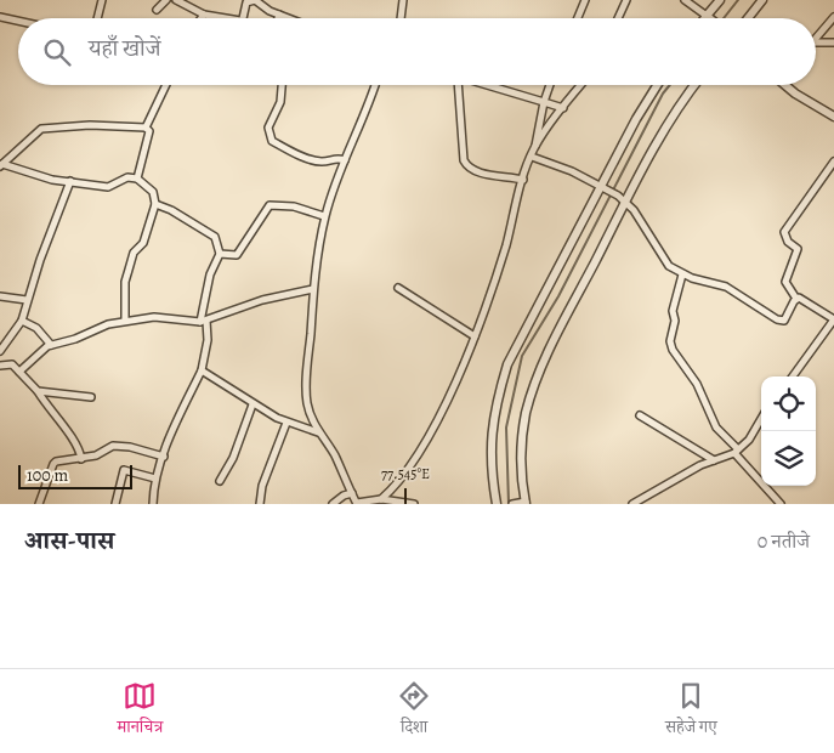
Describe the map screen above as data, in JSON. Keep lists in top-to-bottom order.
{
  "scale_bar": "100 m",
  "page": {
    "search": "यहाँ खोजें",
    "scale": "100 m",
    "heading": ["आस-पास", "0 नतीजे"],
    "nav": ["मानचित्र", "दिशा", "सहेजे गए"]
  },
  "coordinates": ["77.545°E"]
}
